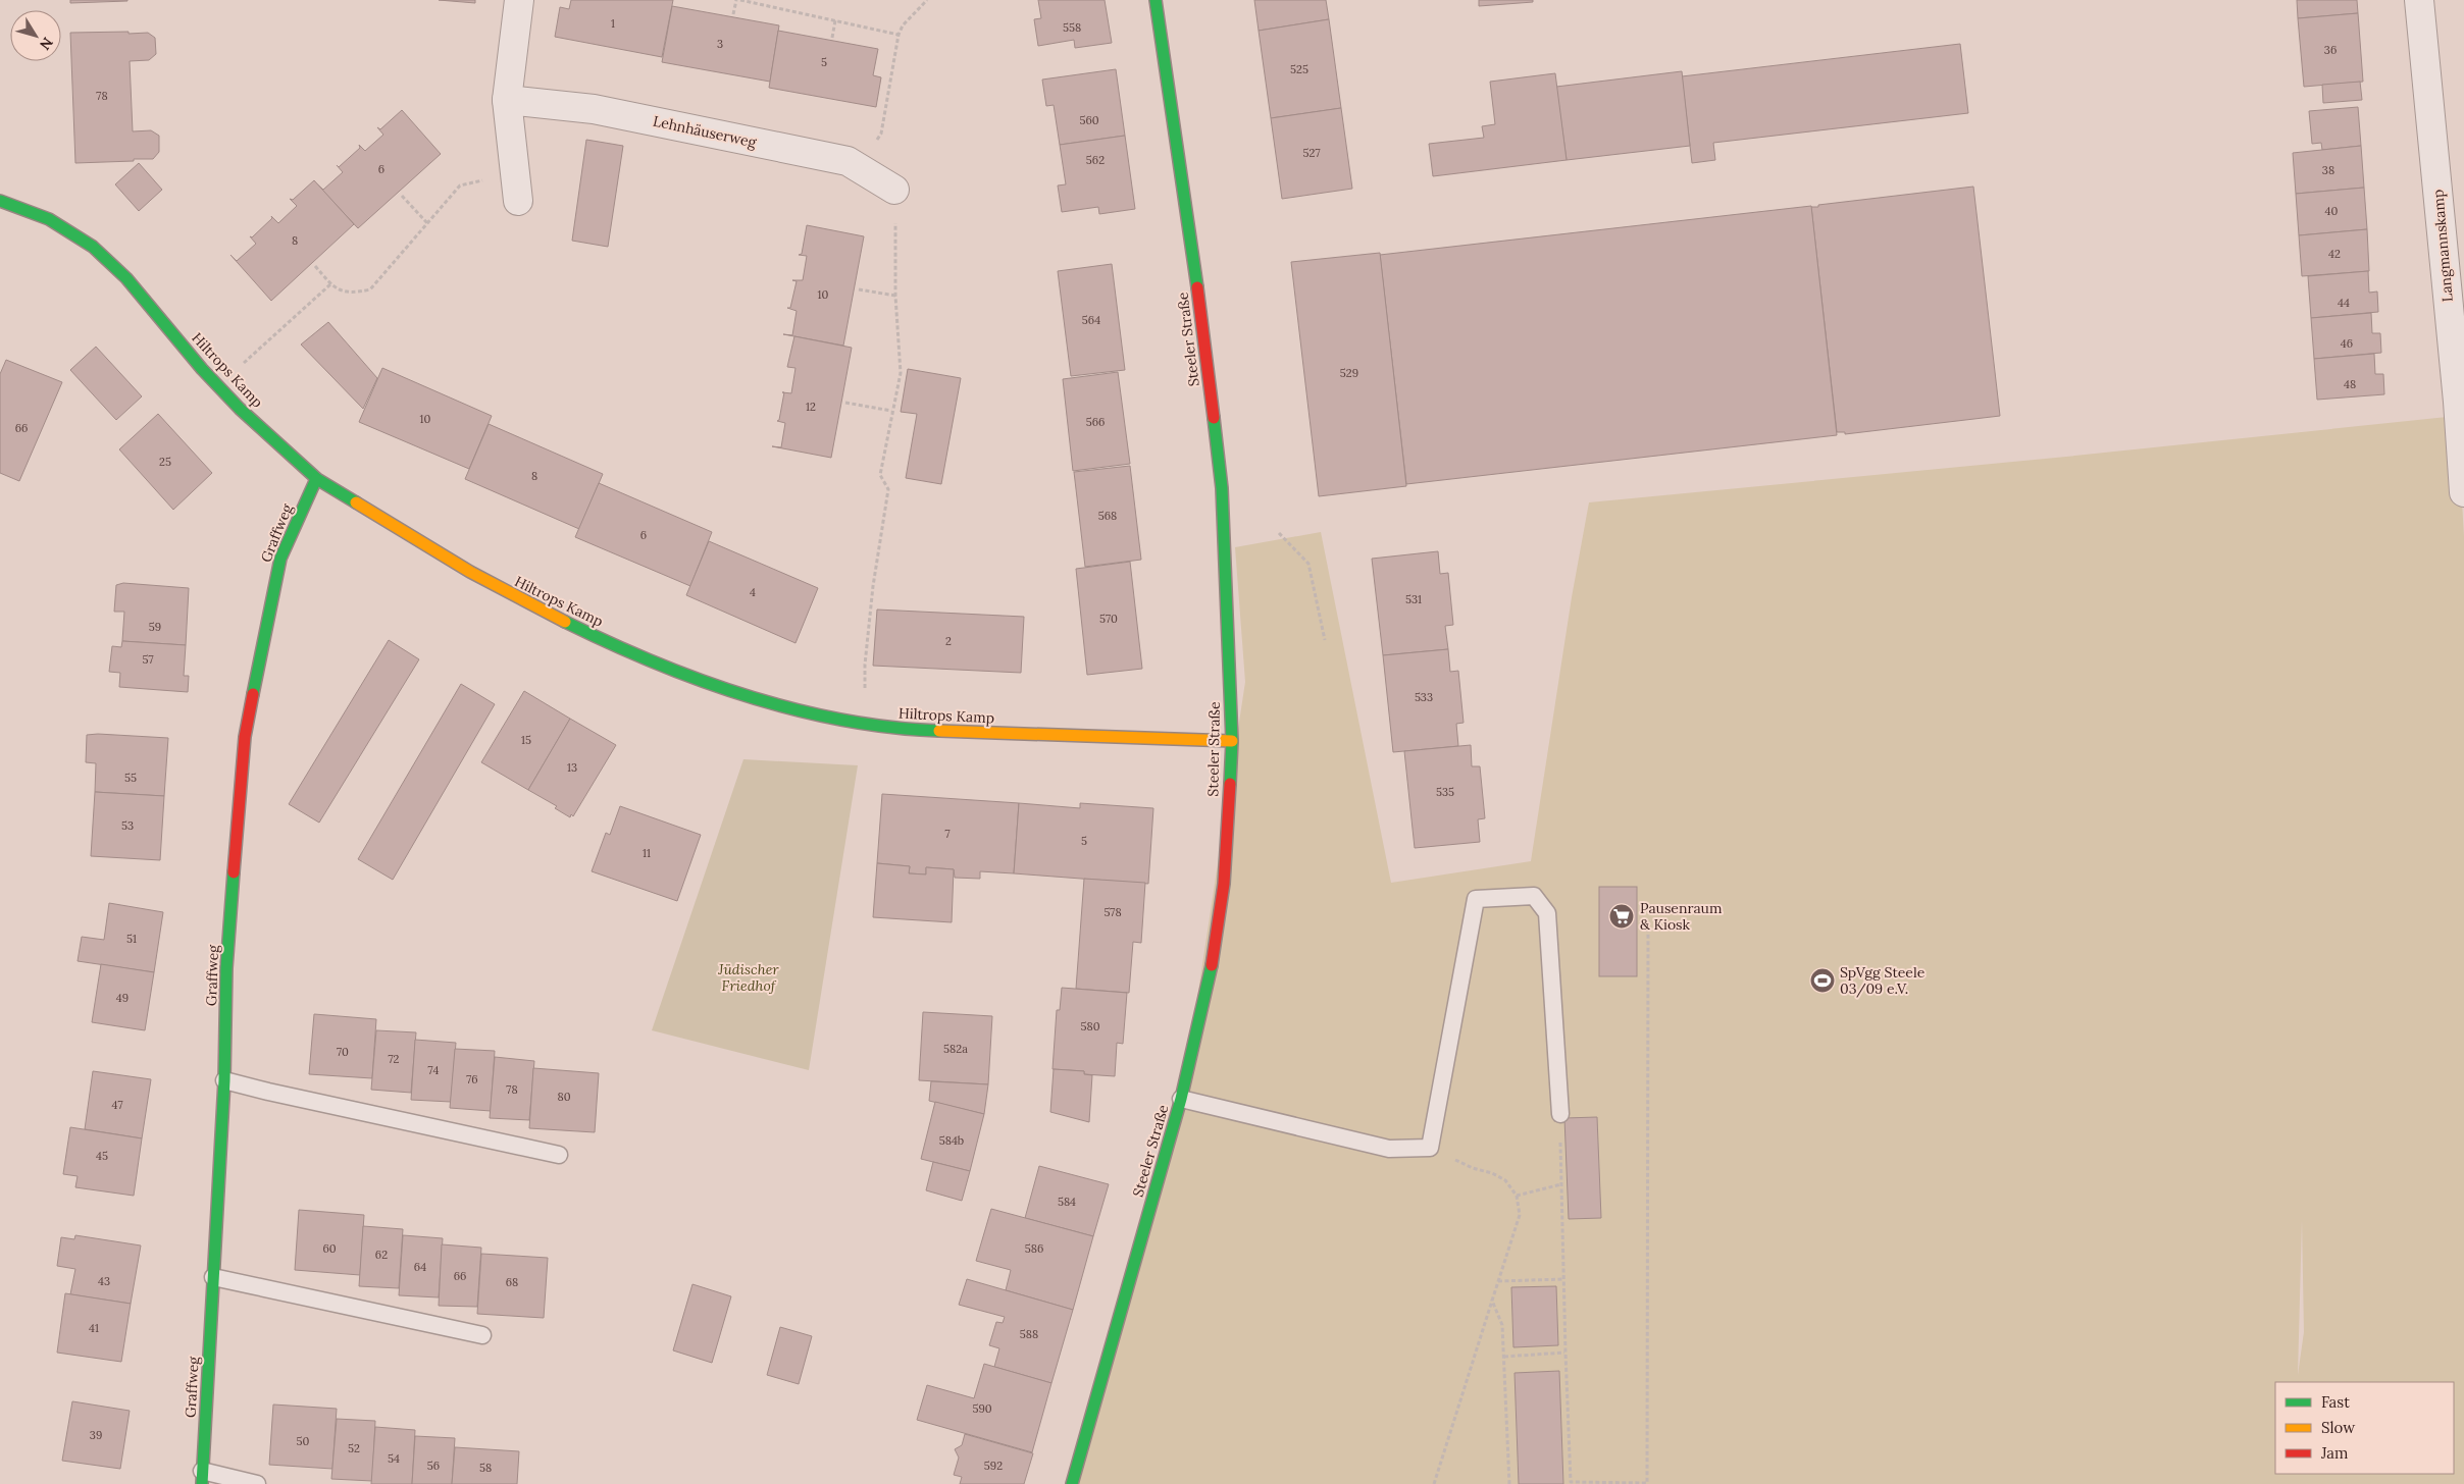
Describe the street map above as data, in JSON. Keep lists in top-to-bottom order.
{
  "streets": {
    "street": [
      "Lehnhäuserweg",
      "Langmannskamp",
      "Steeler Straße",
      "Hiltrops Kamp",
      "Graffweg"
    ]
  },
  "crossings": [
    ["Steeler Straße", "Hiltrops Kamp"],
    ["Hiltrops Kamp", "Graffweg"]
  ],
  "parks": ["Jüdischer Friedhof"],
  "places": {
    "supermarket": ["Pausenraum & Kiosk"],
    "sports": ["SpVgg Steele 03/09 e.V."]
  },
  "house_numbers": [
    "1",
    "558",
    "3",
    "36",
    "5",
    "525",
    "78",
    "560",
    "527",
    "562",
    "6",
    "38",
    "40",
    "8",
    "42",
    "10",
    "44",
    "564",
    "46",
    "529",
    "48",
    "12",
    "10",
    "566",
    "66",
    "25",
    "8",
    "568",
    "6",
    "4",
    "531",
    "570",
    "59",
    "2",
    "57",
    "533",
    "15",
    "13",
    "55",
    "535",
    "53",
    "7",
    "5",
    "11",
    "578",
    "51",
    "49",
    "580",
    "582a",
    "70",
    "72",
    "74",
    "76",
    "78",
    "80",
    "47",
    "584b",
    "45",
    "584",
    "60",
    "586",
    "62",
    "64",
    "66",
    "43",
    "68",
    "41",
    "588",
    "590",
    "39",
    "50",
    "52",
    "54",
    "56",
    "592",
    "58"
  ],
  "legend": ["Fast", "Slow", "Jam"],
  "north": "bottom right"
}
